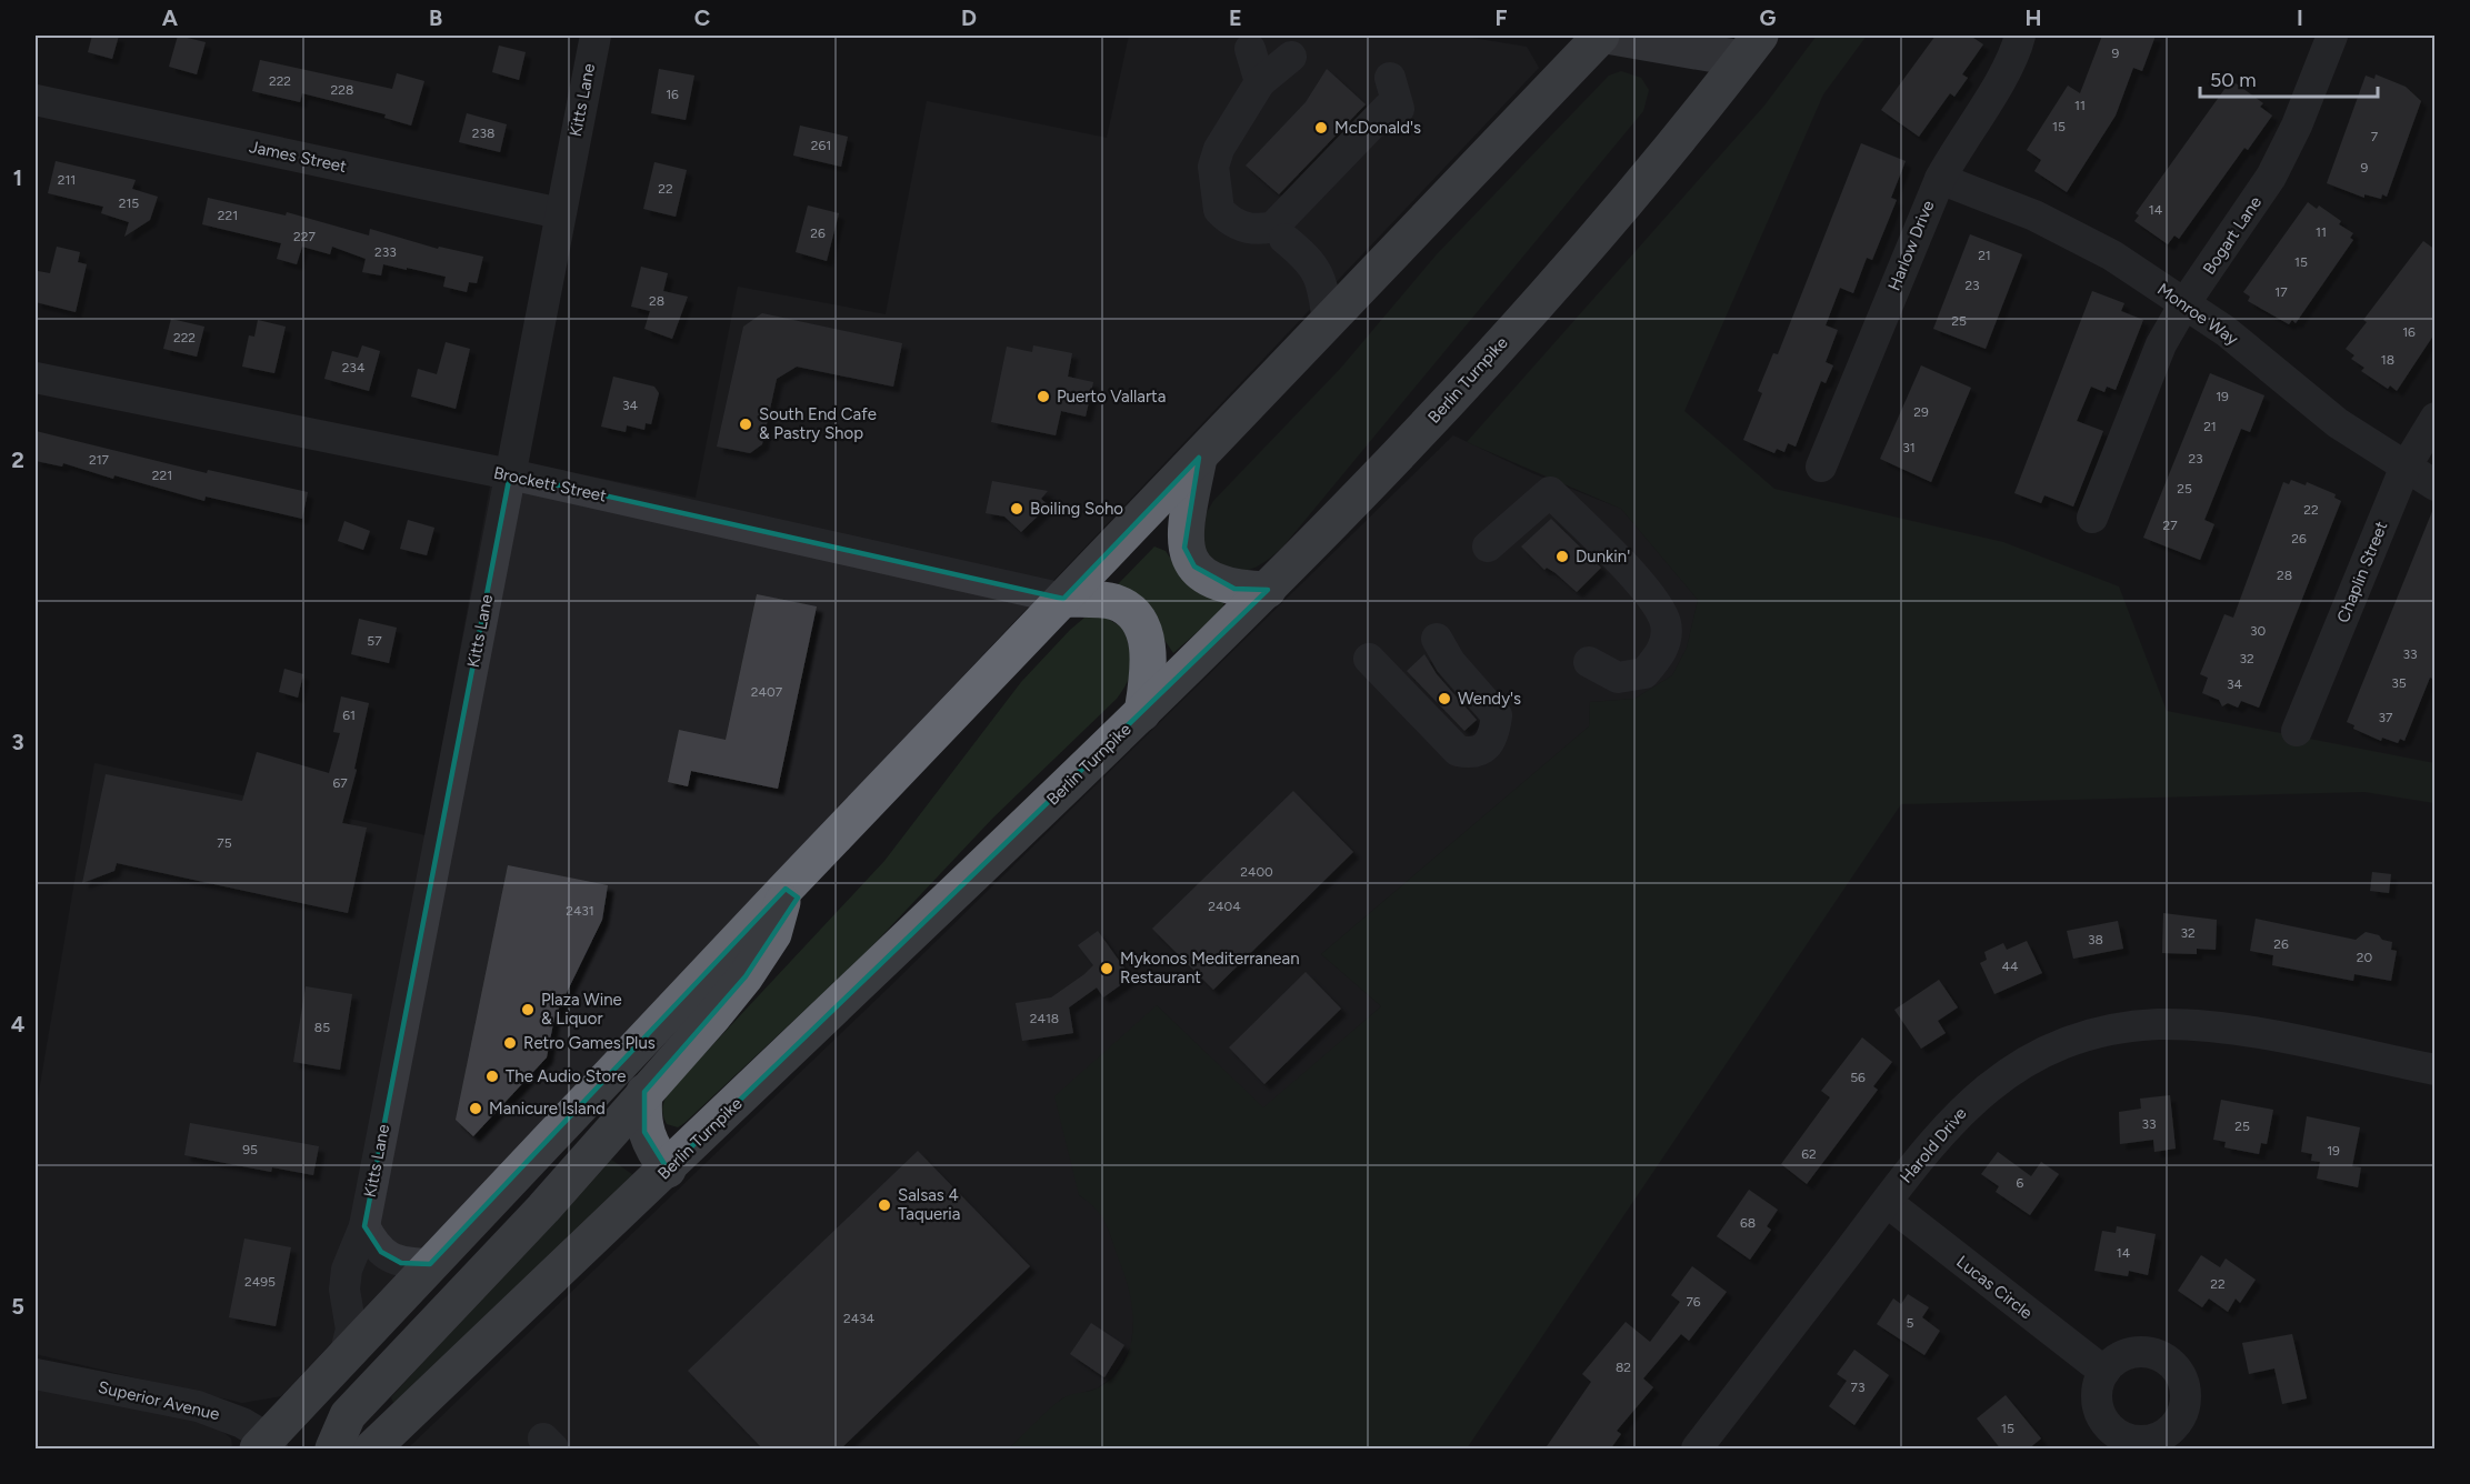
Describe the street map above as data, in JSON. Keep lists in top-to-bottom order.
{
  "streets": {
    "highway": ["Berlin Turnpike"],
    "street": [
      "Kitts Lane",
      "James Street",
      "Bogart Lane",
      "Harlow Drive",
      "Monroe Way",
      "Brockett Street",
      "Chaplin Street",
      "Harold Drive",
      "Lucas Circle",
      "Superior Avenue"
    ]
  },
  "crossings": [
    ["Kitts Lane", "James Street"],
    ["Kitts Lane", "Brockett Street"],
    ["Bogart Lane", "Monroe Way"],
    ["Harlow Drive", "Monroe Way"],
    ["Monroe Way", "Chaplin Street"],
    ["Harold Drive", "Lucas Circle"]
  ],
  "places": [
    "McDonald's",
    "Puerto Vallarta",
    "South End Cafe & Pastry Shop",
    "Boiling Soho",
    "Dunkin'",
    "Wendy's",
    "Mykonos Mediterranean Restaurant",
    "Plaza Wine & Liquor",
    "Retro Games Plus",
    "The Audio Store",
    "Manicure Island",
    "Salsas 4 Taqueria"
  ],
  "house_numbers": [
    "9",
    "222",
    "228",
    "16",
    "11",
    "15",
    "238",
    "7",
    "261",
    "9",
    "211",
    "22",
    "215",
    "14",
    "221",
    "11",
    "26",
    "227",
    "233",
    "21",
    "15",
    "23",
    "17",
    "28",
    "25",
    "16",
    "222",
    "18",
    "234",
    "19",
    "34",
    "29",
    "21",
    "31",
    "23",
    "217",
    "221",
    "25",
    "22",
    "27",
    "26",
    "28",
    "30",
    "57",
    "33",
    "32",
    "35",
    "34",
    "2407",
    "61",
    "37",
    "67",
    "75",
    "2400",
    "2404",
    "2431",
    "32",
    "38",
    "26",
    "20",
    "44",
    "2418",
    "85",
    "56",
    "33",
    "25",
    "95",
    "19",
    "62",
    "6",
    "68",
    "14",
    "2495",
    "22",
    "76",
    "2434",
    "5",
    "82",
    "73",
    "15"
  ],
  "scale_bar": "50 m",
  "grid": {
    "columns": [
      "A",
      "B",
      "C",
      "D",
      "E",
      "F",
      "G",
      "H",
      "I"
    ],
    "rows": [
      "1",
      "2",
      "3",
      "4",
      "5"
    ]
  }
}
